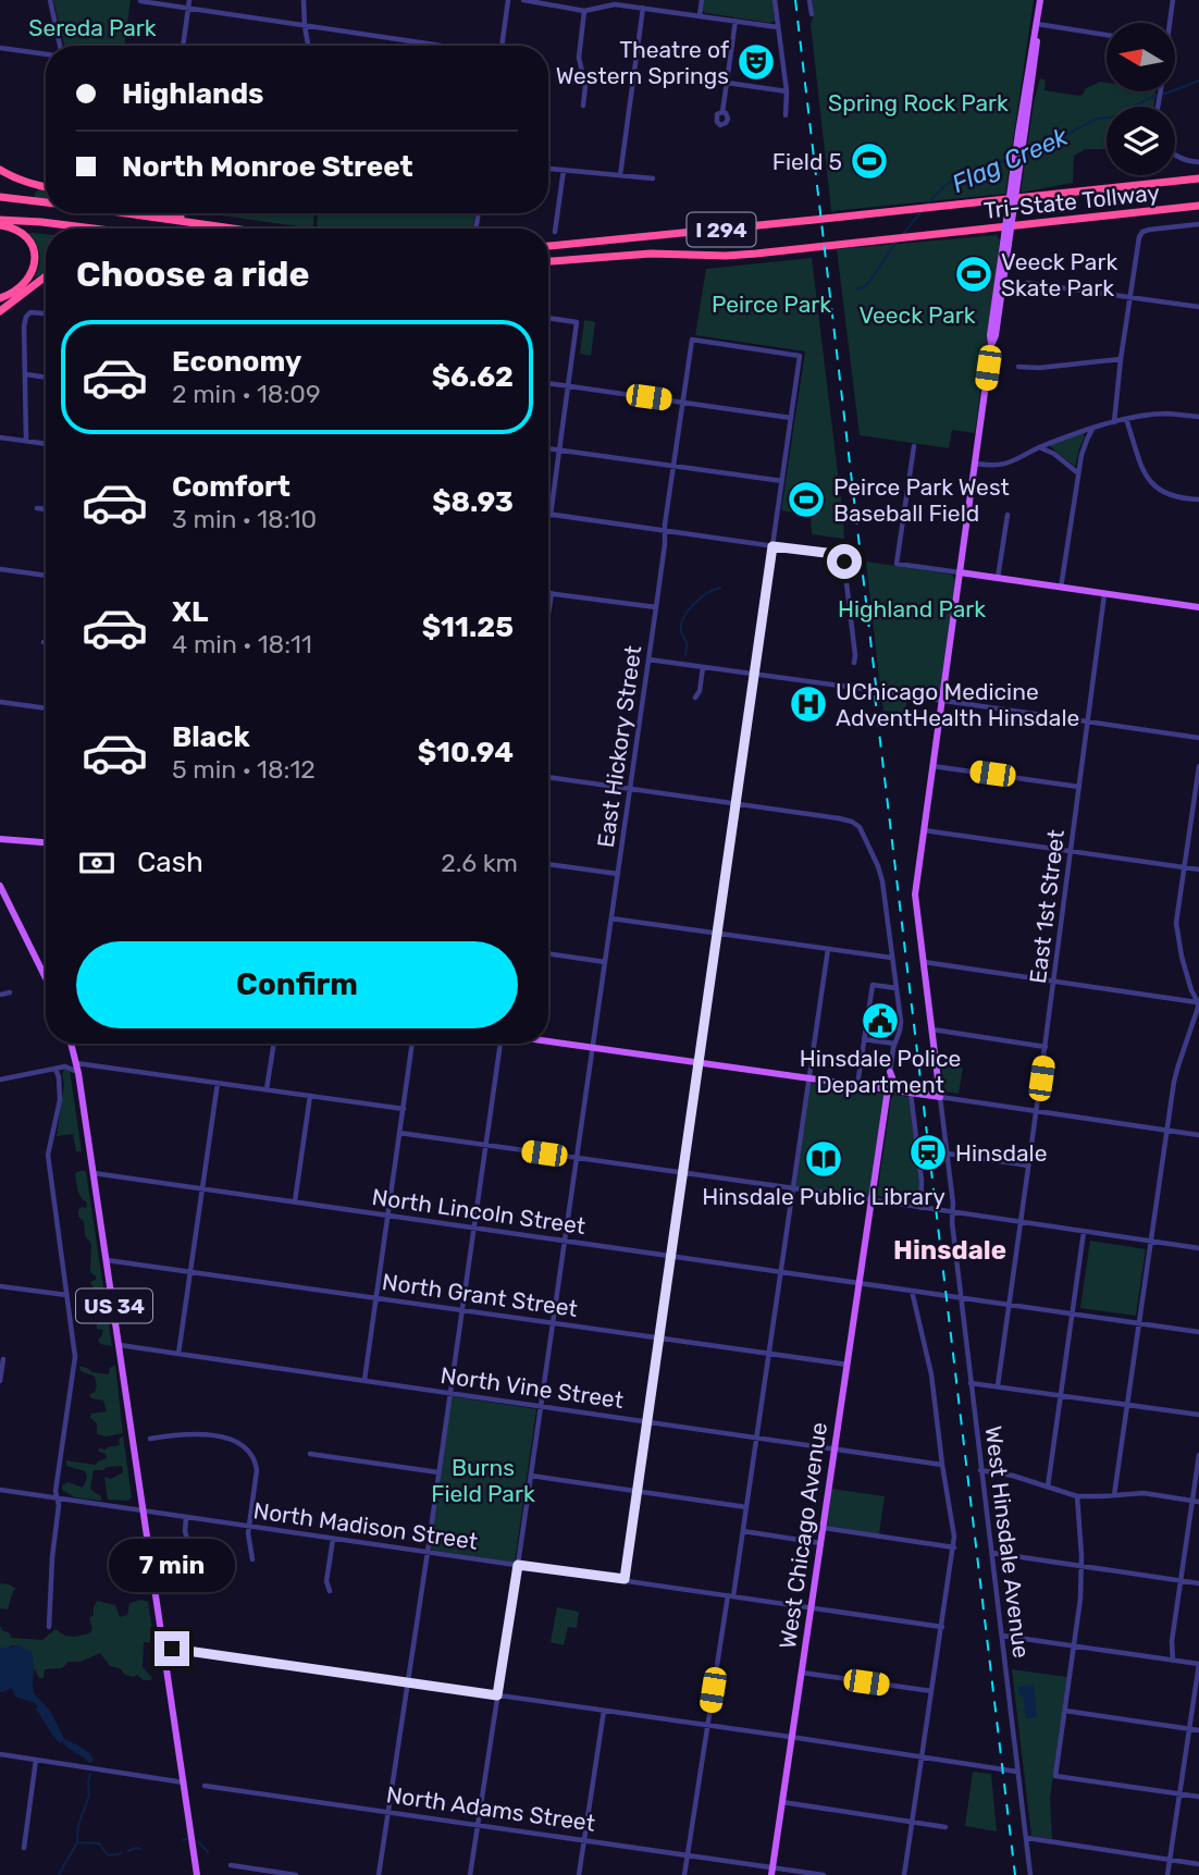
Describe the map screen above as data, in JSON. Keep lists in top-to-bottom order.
{
  "streets": {
    "highway": ["Tri-State Tollway", "I 294"],
    "main road": ["US 34", "West Chicago Avenue"],
    "street": [
      "East Hickory Street",
      "East 1st Street",
      "North Lincoln Street",
      "North Grant Street",
      "North Vine Street",
      "North Madison Street",
      "West Hinsdale Avenue",
      "North Adams Street"
    ]
  },
  "crossings": [
    ["East Hickory Street", "North Lincoln Street"],
    ["East Hickory Street", "North Grant Street"],
    ["East Hickory Street", "North Vine Street"],
    ["East Hickory Street", "North Madison Street"],
    ["East Hickory Street", "North Adams Street"],
    ["East 1st Street", "North Lincoln Street"],
    ["North Lincoln Street", "US 34"],
    ["North Lincoln Street", "West Chicago Avenue"],
    ["North Lincoln Street", "West Hinsdale Avenue"],
    ["North Grant Street", "US 34"],
    ["North Grant Street", "West Chicago Avenue"],
    ["US 34", "North Vine Street"],
    ["US 34", "North Madison Street"],
    ["North Vine Street", "West Chicago Avenue"],
    ["North Madison Street", "West Chicago Avenue"],
    ["West Chicago Avenue", "North Adams Street"]
  ],
  "districts": ["Hinsdale"],
  "water": ["Flag Creek"],
  "parks": [
    "Sereda Park",
    "Spring Rock Park",
    "Peirce Park",
    "Veeck Park",
    "Highland Park",
    "Burns Field Park"
  ],
  "places": {
    "theatre": ["Theatre of Western Springs"],
    "sports": ["Field 5", "Veeck Park Skate Park", "Peirce Park West Baseball Field"],
    "hospital": ["UChicago Medicine AdventHealth Hinsdale"],
    "public building": ["Hinsdale Police Department"],
    "station": ["Hinsdale"],
    "library": ["Hinsdale Public Library"]
  },
  "north": "left",
  "page": {
    "banner": ["Highlands", "North Monroe Street"],
    "heading": "Choose a ride",
    "list": [
      {
        "name": "Economy",
        "note": "2 min · 18:09",
        "value": "$6.62"
      },
      {
        "name": "Comfort",
        "note": "3 min · 18:10",
        "value": "$8.93"
      },
      {
        "name": "XL",
        "note": "4 min · 18:11",
        "value": "$11.25"
      },
      {
        "name": "Black",
        "note": "5 min · 18:12",
        "value": "$10.94"
      }
    ],
    "pay": ["Cash", "2.6 km"],
    "buttons": "Confirm",
    "bubble": "7 min"
  }
}
